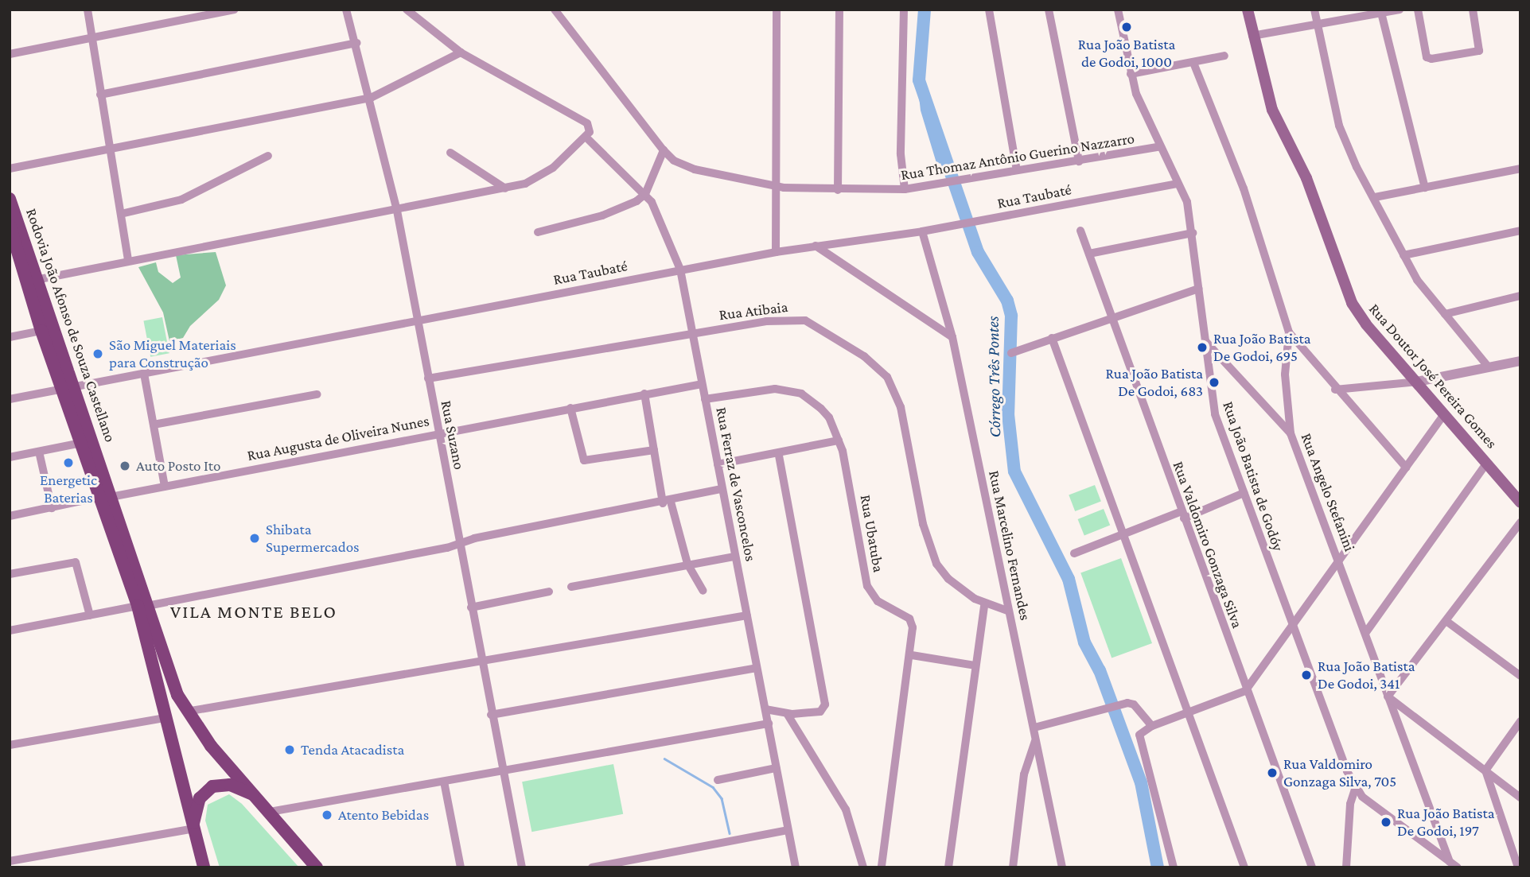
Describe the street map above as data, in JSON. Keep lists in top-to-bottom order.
{
  "streets": {
    "main road": ["Rodovia João Afonso de Souza Castellano", "Rua Doutor José Pereira Gomes"],
    "street": [
      "Rua Thomaz Antônio Guerino Nazzarro",
      "Rua Taubaté",
      "Rua Atibaia",
      "Rua Suzano",
      "Rua Augusta de Oliveira Nunes",
      "Rua João Batista de Godóy",
      "Rua Ferraz de Vasconcelos",
      "Rua Angelo Stefanini",
      "Rua Ubatuba",
      "Rua Valdomiro Gonzaga Silva",
      "Rua Marcelino Fernandes"
    ]
  },
  "crossings": [
    ["Rua Thomaz Antônio Guerino Nazzarro", "Rua João Batista de Godóy"],
    ["Rua Taubaté", "Rodovia João Afonso de Souza Castellano"],
    ["Rua Taubaté", "Rua Suzano"],
    ["Rua Taubaté", "Rua João Batista de Godóy"],
    ["Rua Taubaté", "Rua Ferraz de Vasconcelos"],
    ["Rua Taubaté", "Rua Marcelino Fernandes"],
    ["Rua Atibaia", "Rua Suzano"],
    ["Rua Atibaia", "Rua Ferraz de Vasconcelos"],
    ["Rua Atibaia", "Rua Marcelino Fernandes"],
    ["Rodovia João Afonso de Souza Castellano", "Rua Augusta de Oliveira Nunes"],
    ["Rua Suzano", "Rua Augusta de Oliveira Nunes"],
    ["Rua Augusta de Oliveira Nunes", "Rua Ferraz de Vasconcelos"],
    ["Rua Ferraz de Vasconcelos", "Rua Ubatuba"]
  ],
  "districts": ["VILA MONTE BELO"],
  "water": ["Córrego Três Pontes"],
  "places": [
    "Rua João Batista de Godoi, 1000",
    "Rua João Batista De Godoi, 695",
    "São Miguel Materiais para Construção",
    "Rua João Batista De Godoi, 683",
    "Energetic Baterias",
    "Auto Posto Ito",
    "Shibata Supermercados",
    "Rua João Batista De Godoi, 341",
    "Tenda Atacadista",
    "Rua Valdomiro Gonzaga Silva, 705",
    "Atento Bebidas",
    "Rua João Batista De Godoi, 197"
  ]
}
